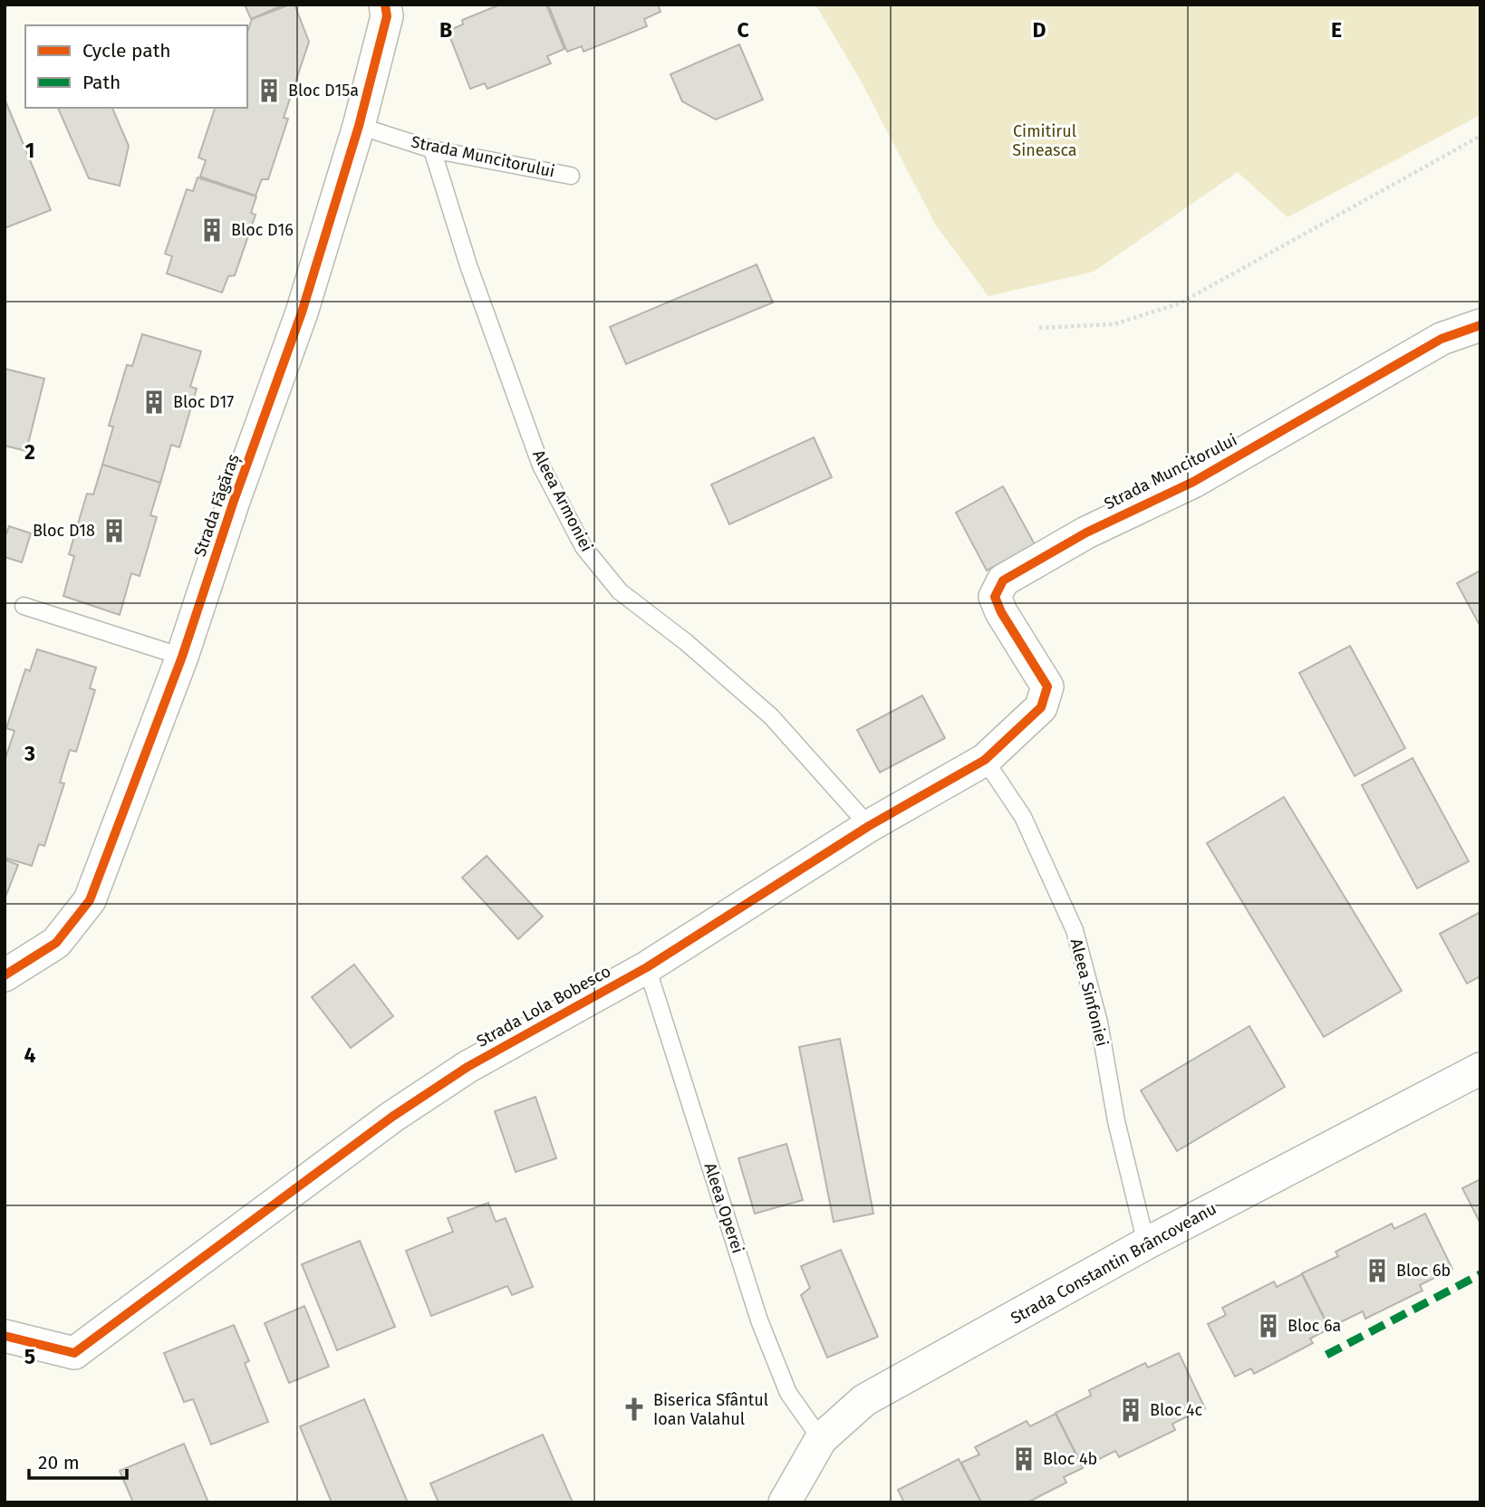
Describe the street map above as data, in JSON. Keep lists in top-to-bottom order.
{
  "streets": {
    "street": [
      "Strada Muncitorului",
      "Strada Făgăraș",
      "Strada Lola Bobesco",
      "Strada Constantin Brâncoveanu"
    ],
    "lane": ["Aleea Armoniei", "Aleea Sinfoniei", "Aleea Operei"]
  },
  "crossings": [
    ["Strada Muncitorului", "Aleea Armoniei"],
    ["Strada Muncitorului", "Strada Făgăraș"],
    ["Strada Muncitorului", "Strada Lola Bobesco"],
    ["Aleea Armoniei", "Strada Lola Bobesco"],
    ["Aleea Sinfoniei", "Strada Lola Bobesco"],
    ["Aleea Sinfoniei", "Strada Constantin Brâncoveanu"],
    ["Strada Lola Bobesco", "Aleea Operei"],
    ["Aleea Operei", "Strada Constantin Brâncoveanu"]
  ],
  "parks": ["Cimitirul Sineasca"],
  "places": {
    "building": [
      "Bloc D15a",
      "Bloc D16",
      "Bloc D17",
      "Bloc D18",
      "Bloc 6b",
      "Bloc 6a",
      "Bloc 4c",
      "Bloc 4b"
    ],
    "church": ["Biserica Sfântul Ioan Valahul"]
  },
  "legend": ["Cycle path", "Path"],
  "scale_bar": "20 m",
  "grid": {
    "columns": [
      "B",
      "C",
      "D",
      "E"
    ],
    "rows": [
      "1",
      "2",
      "3",
      "4",
      "5"
    ]
  }
}
